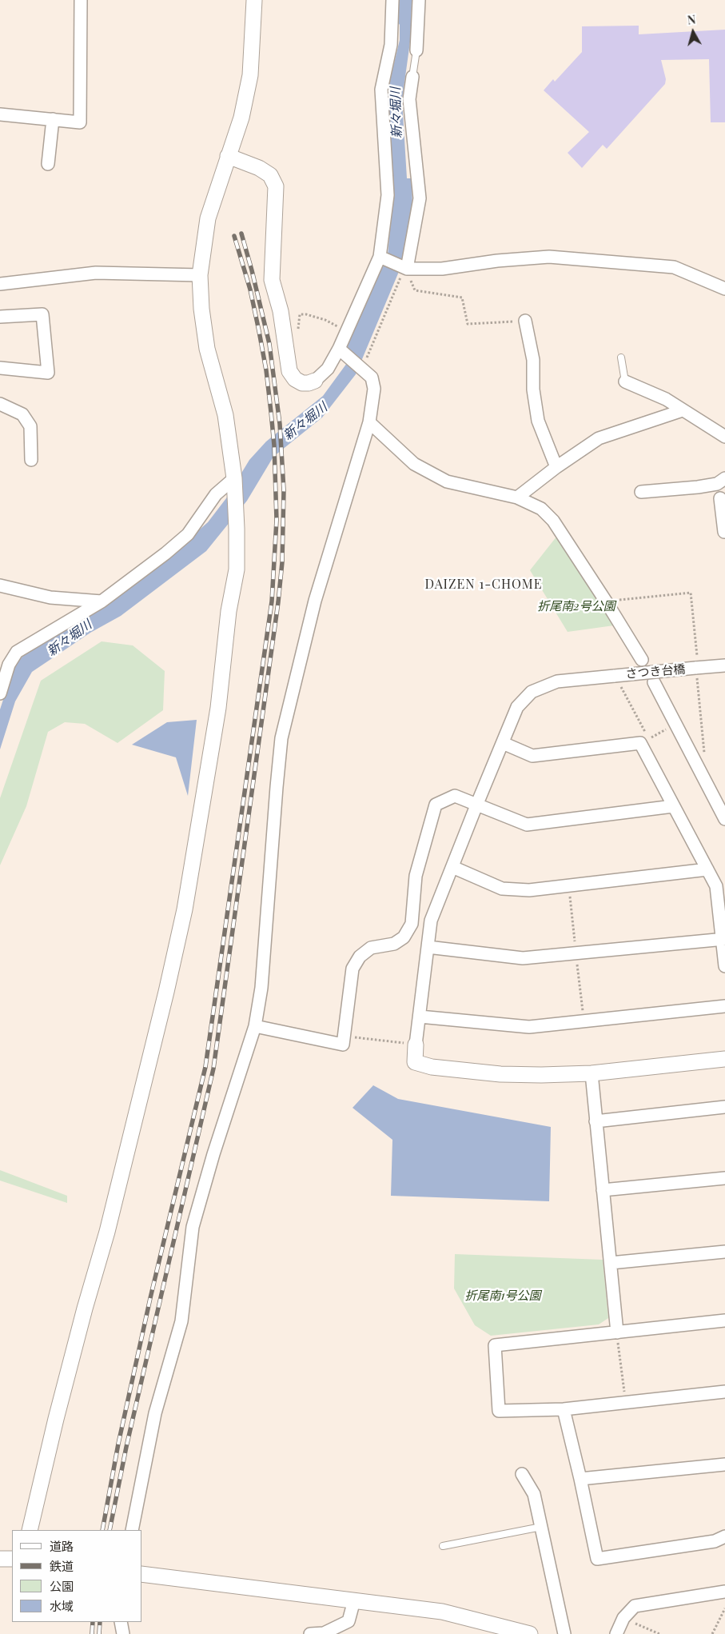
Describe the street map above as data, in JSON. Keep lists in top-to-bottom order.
{
  "streets": {
    "street": ["さつき台橋"]
  },
  "districts": ["DAIZEN 1-CHOME"],
  "water": ["新々堀川"],
  "parks": ["折尾南2号公園", "折尾南1号公園"],
  "legend": [
    "道路",
    "鉄道",
    "公園",
    "水域"
  ],
  "north": "top"
}
